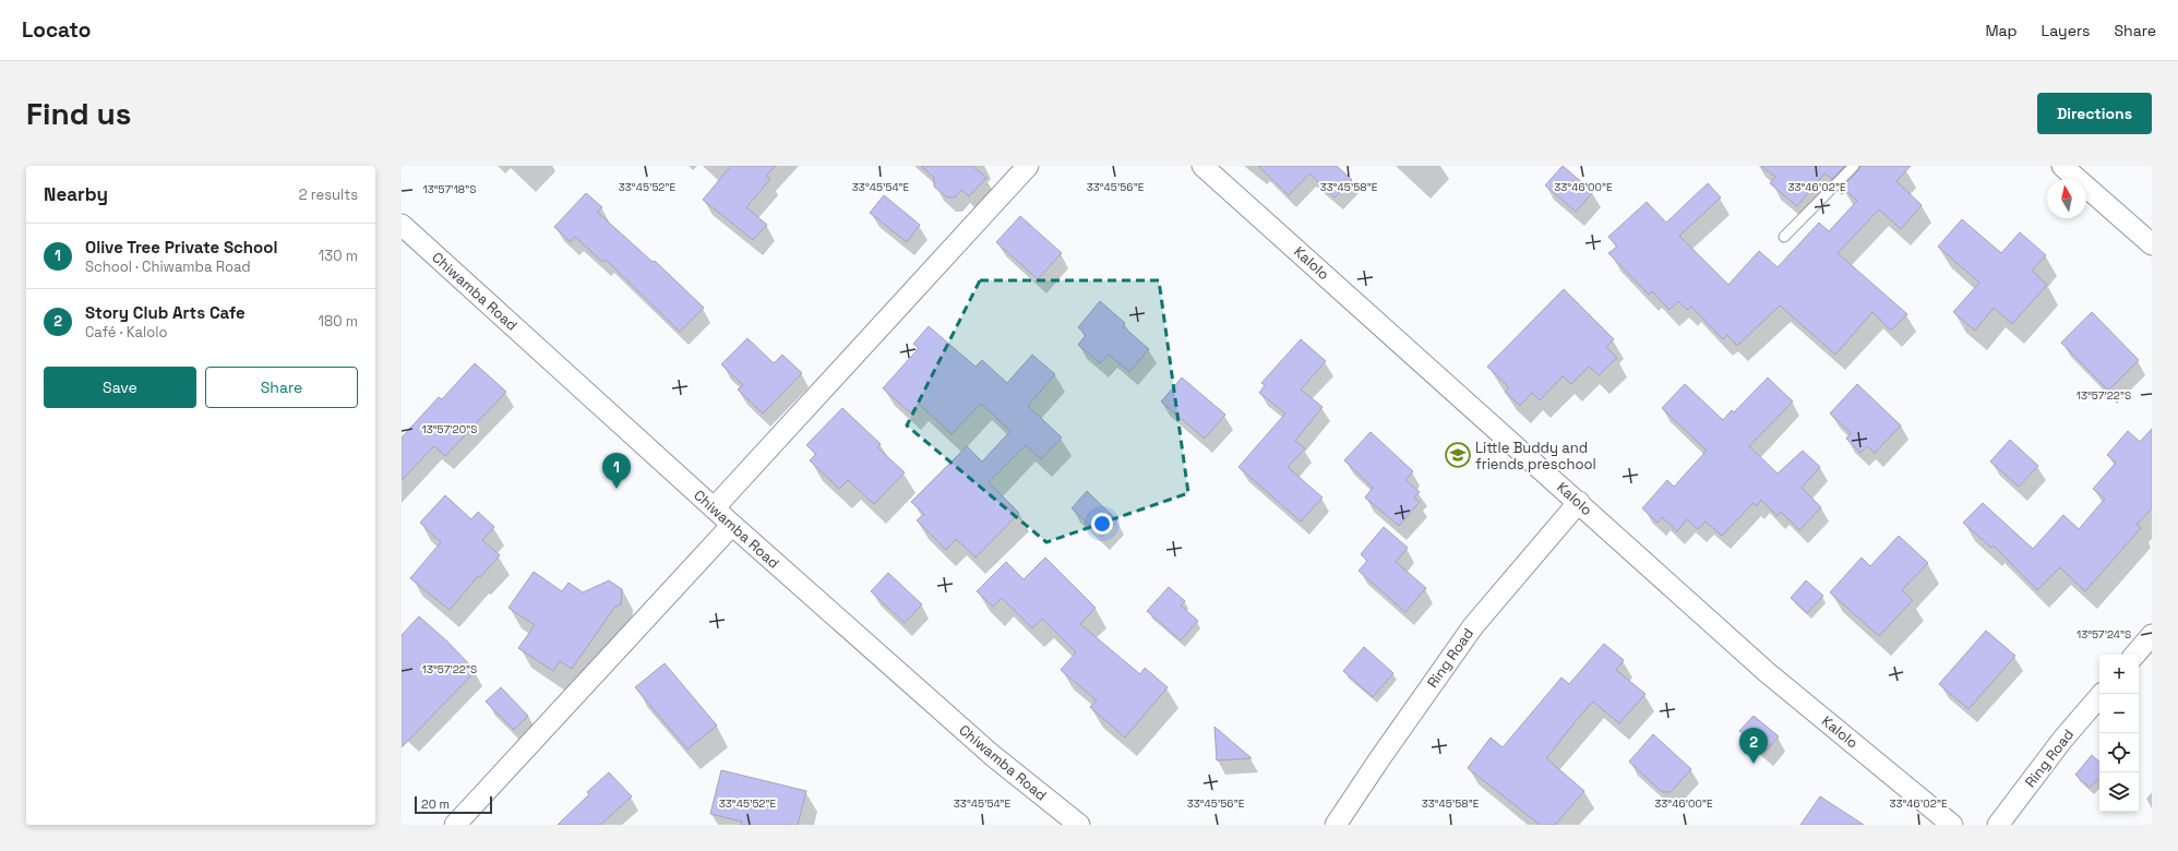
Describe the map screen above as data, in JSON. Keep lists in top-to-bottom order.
{
  "streets": {
    "street": ["Kalolo", "Chiwamba Road", "Ring Road"]
  },
  "crossings": [
    ["Kalolo", "Ring Road"]
  ],
  "places": {
    "school or university": ["Little Buddy and friends preschool"]
  },
  "scale_bar": "20 m",
  "north": "top",
  "page": {
    "header": "Locato",
    "nav": ["Map", "Layers", "Share"],
    "buttons": [
      "Directions",
      ["Save", "Share"]
    ],
    "title": "Find us",
    "heading": ["Nearby", "2 results"],
    "list": [
      {
        "mark": "1",
        "name": "Olive Tree Private School",
        "note": "School · Chiwamba Road",
        "value": "130 m"
      },
      {
        "mark": "2",
        "name": "Story Club Arts Cafe",
        "note": "Café · Kalolo",
        "value": "180 m"
      }
    ],
    "pins": ["1", "2"],
    "map_buttons": ["+", "−"],
    "scale": "20 m"
  },
  "coordinates": [
    "33°45'52\"E",
    "33°45'54\"E",
    "33°45'56\"E",
    "33°45'58\"E",
    "33°46'00\"E",
    "33°46'02\"E",
    "13°57'18\"S",
    "13°57'22\"S",
    "13°57'20\"S",
    "13°57'24\"S"
  ]
}
